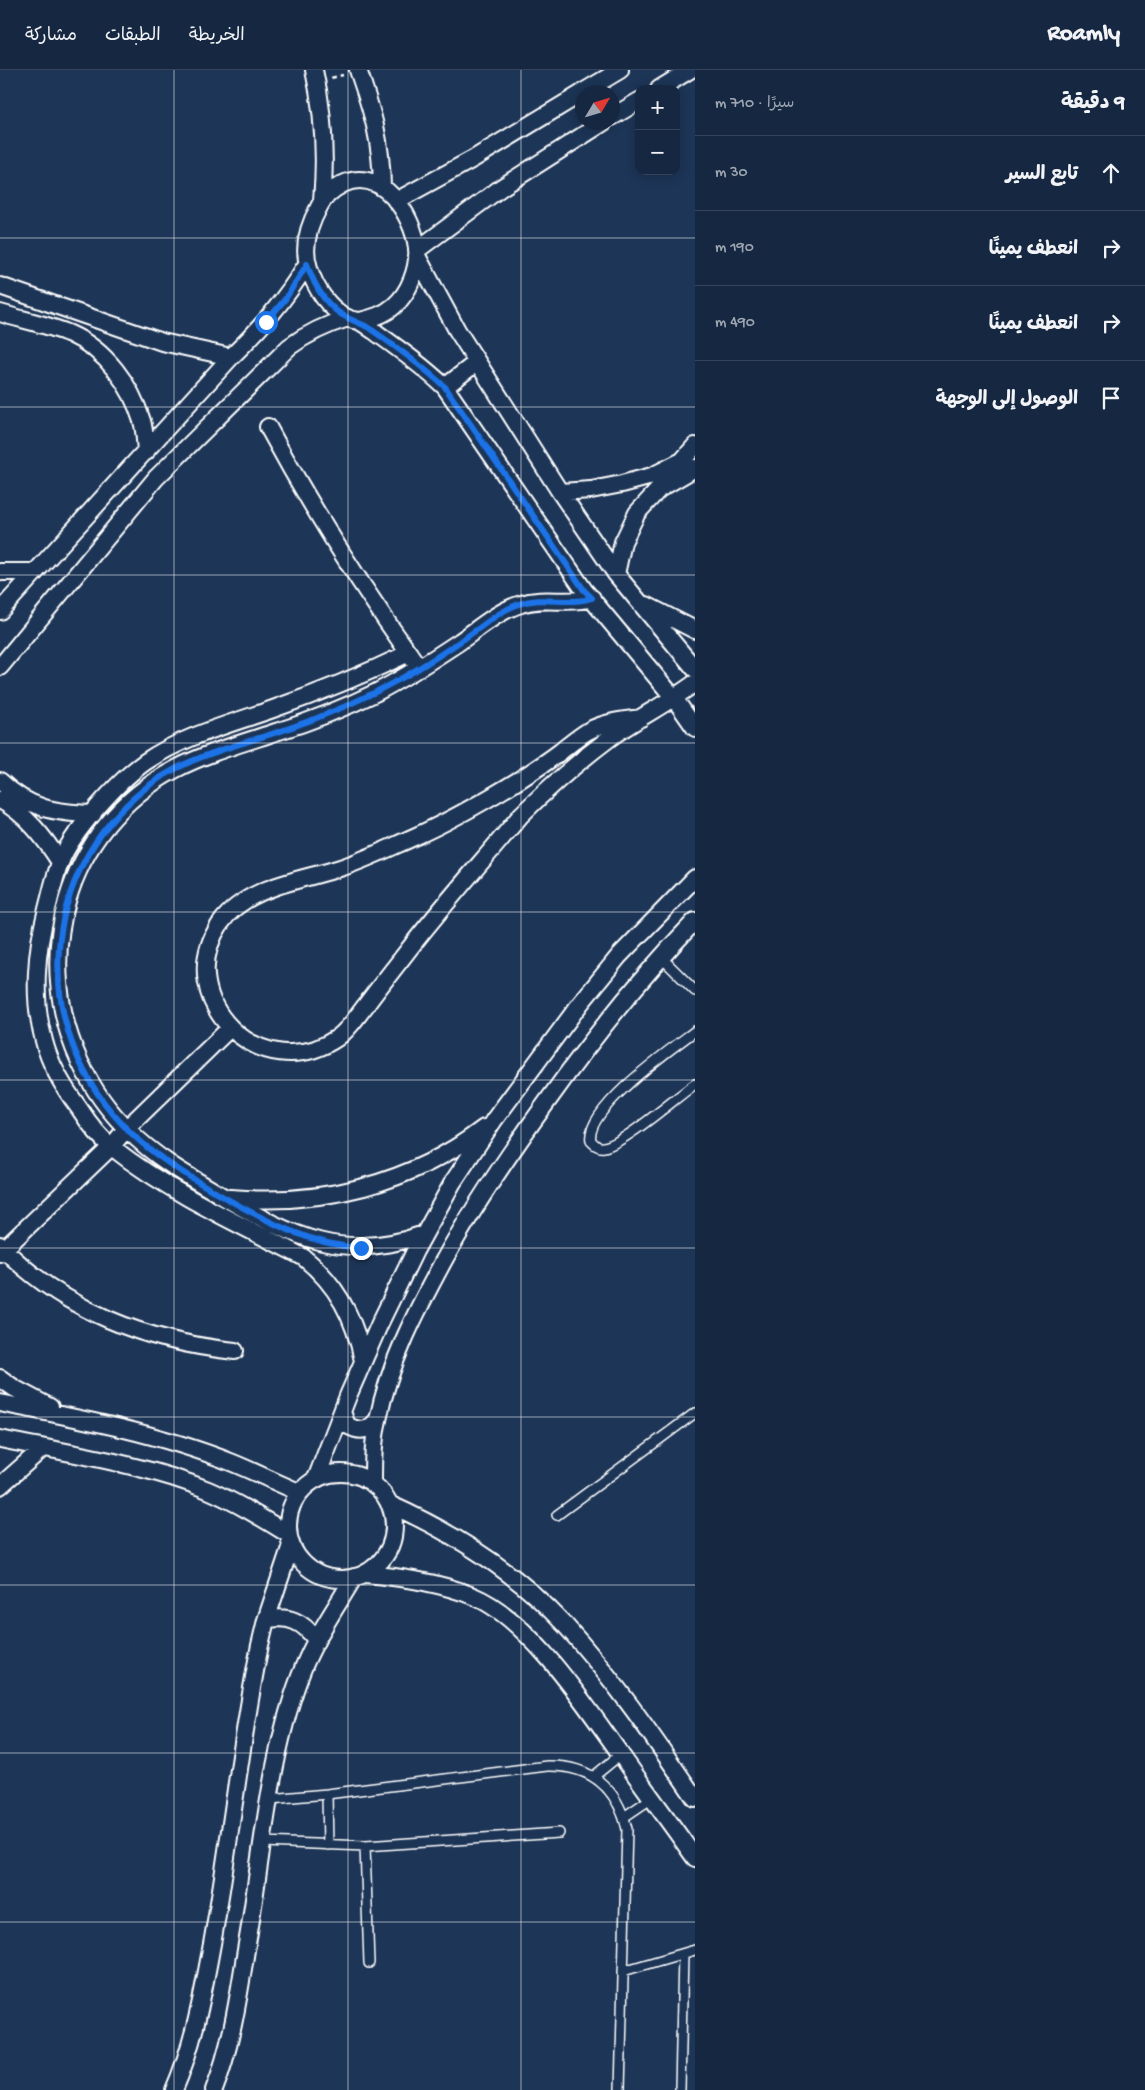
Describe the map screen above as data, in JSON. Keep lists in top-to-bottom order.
{
  "north": "top right",
  "page": {
    "header": "Roamly",
    "nav": ["الخريطة", "الطبقات", "مشاركة"],
    "heading": ["9 دقيقة", "سيرًا · 710 m"],
    "map_buttons": ["+", "−"],
    "list": [
      ["تابع السير", "30 m"],
      ["انعطف يمينًا", "190 m"],
      ["انعطف يمينًا", "490 m"],
      "الوصول إلى الوجهة"
    ]
  }
}
